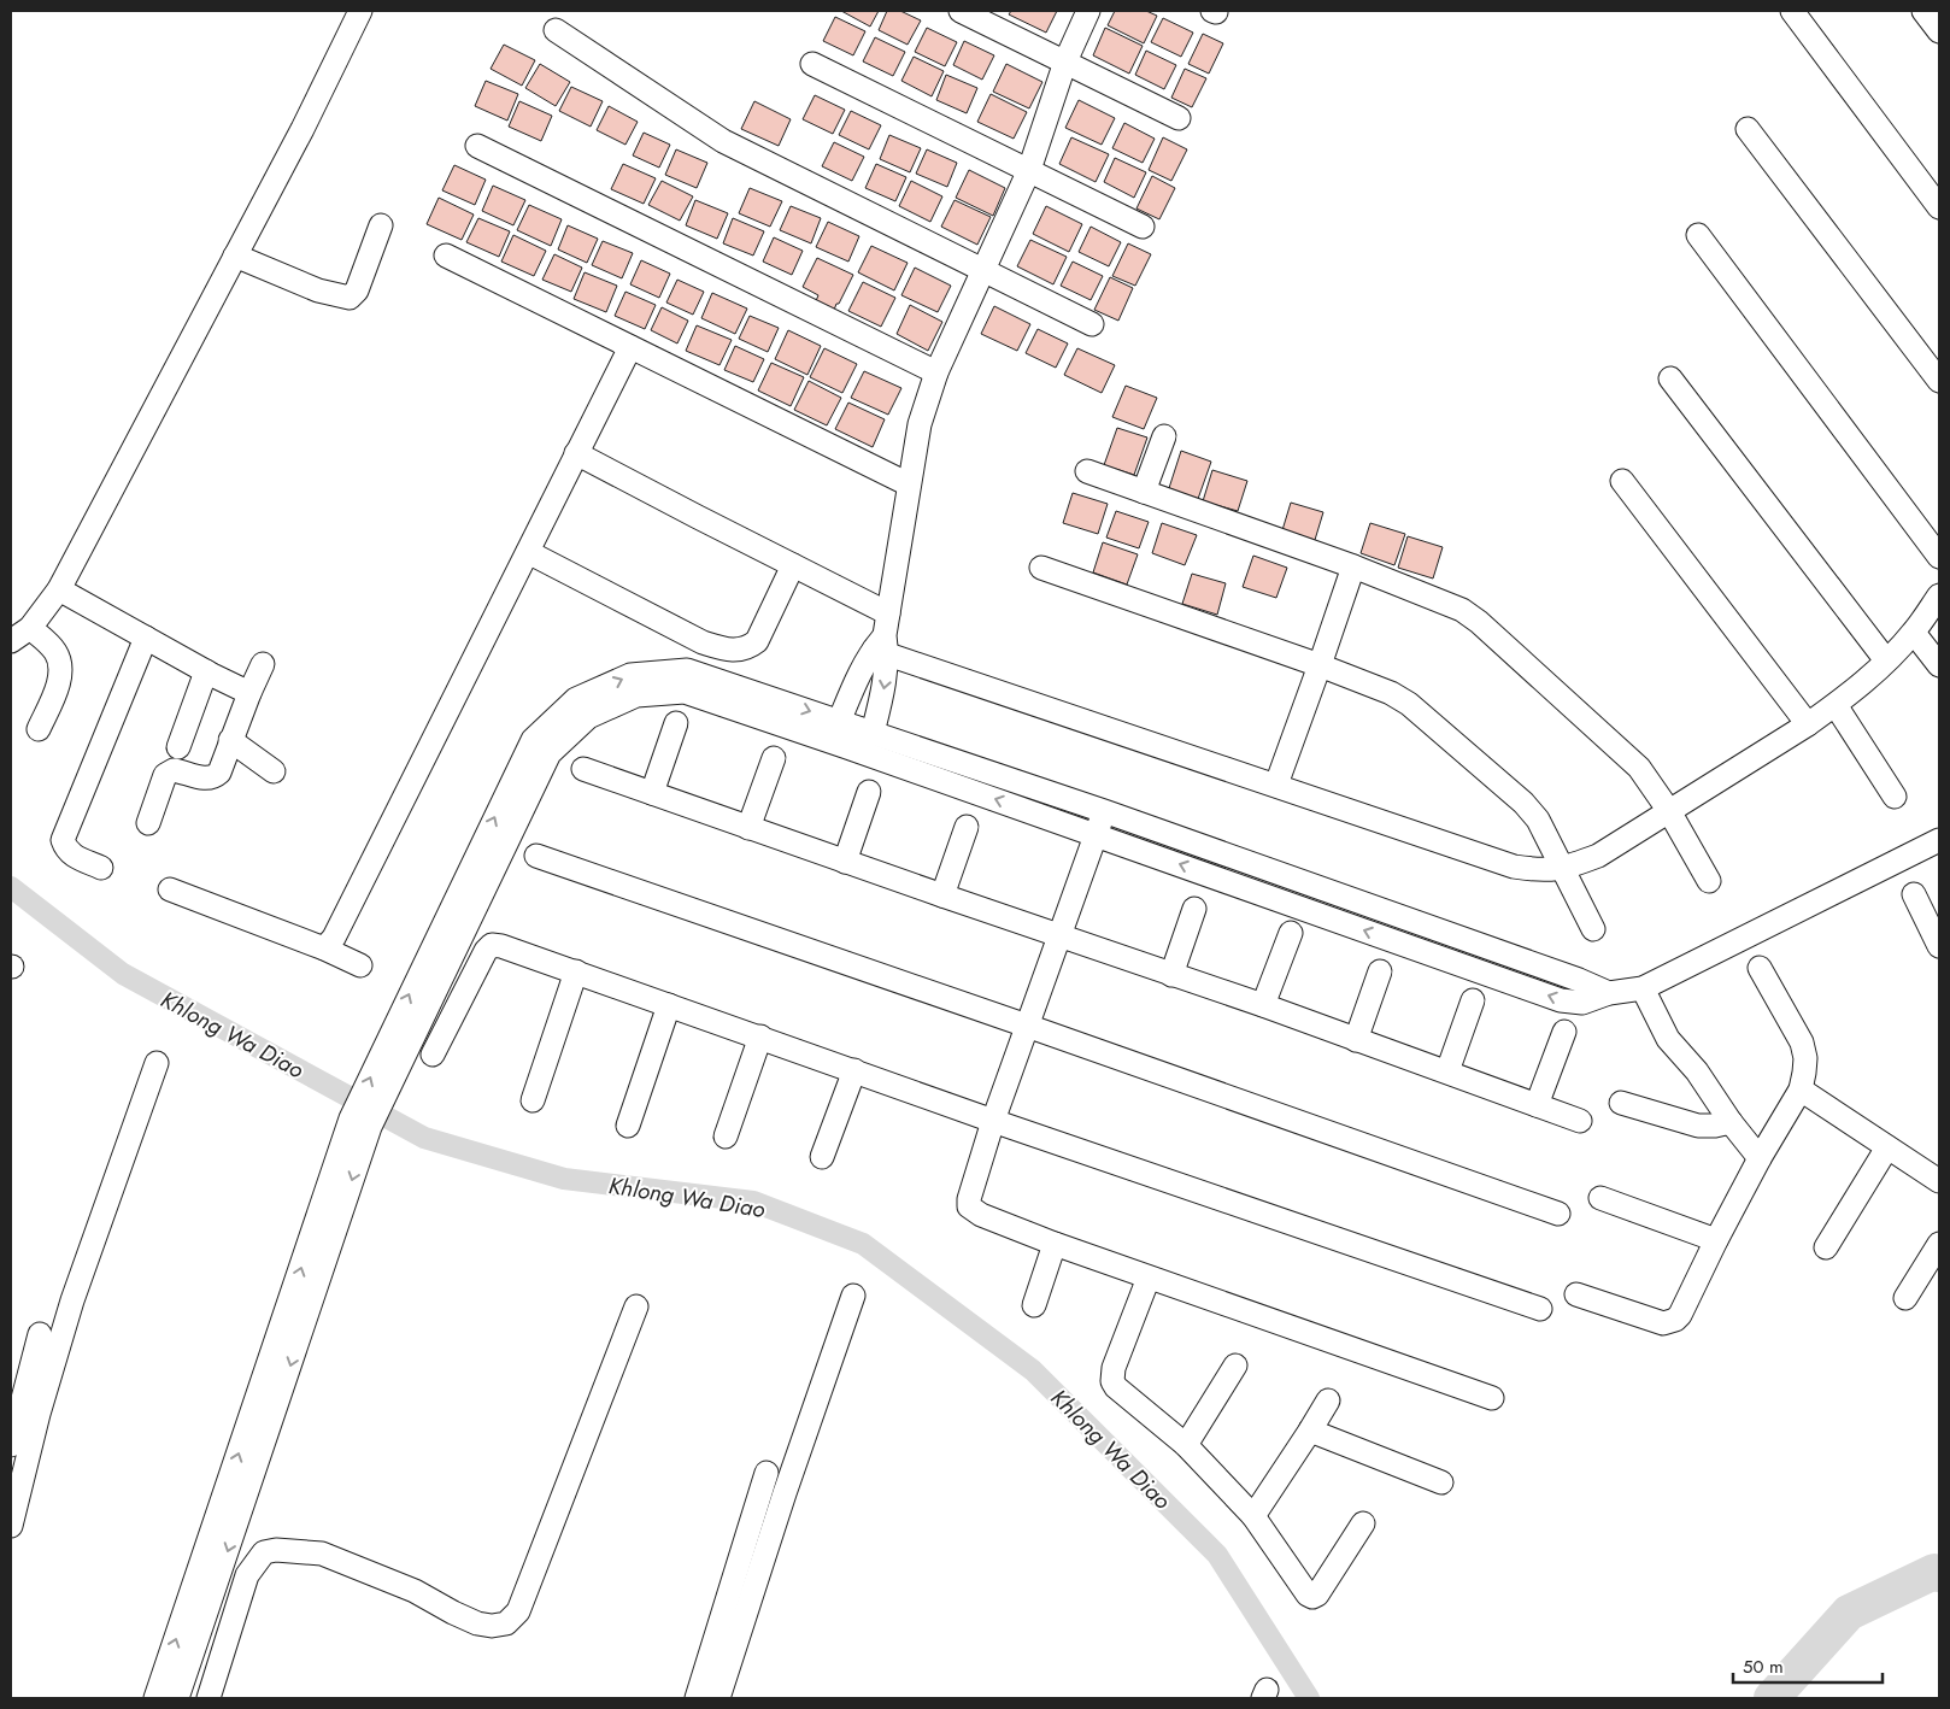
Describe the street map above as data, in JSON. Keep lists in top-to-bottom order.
{
  "water": ["Khlong Wa Diao"],
  "scale_bar": "50 m"
}
